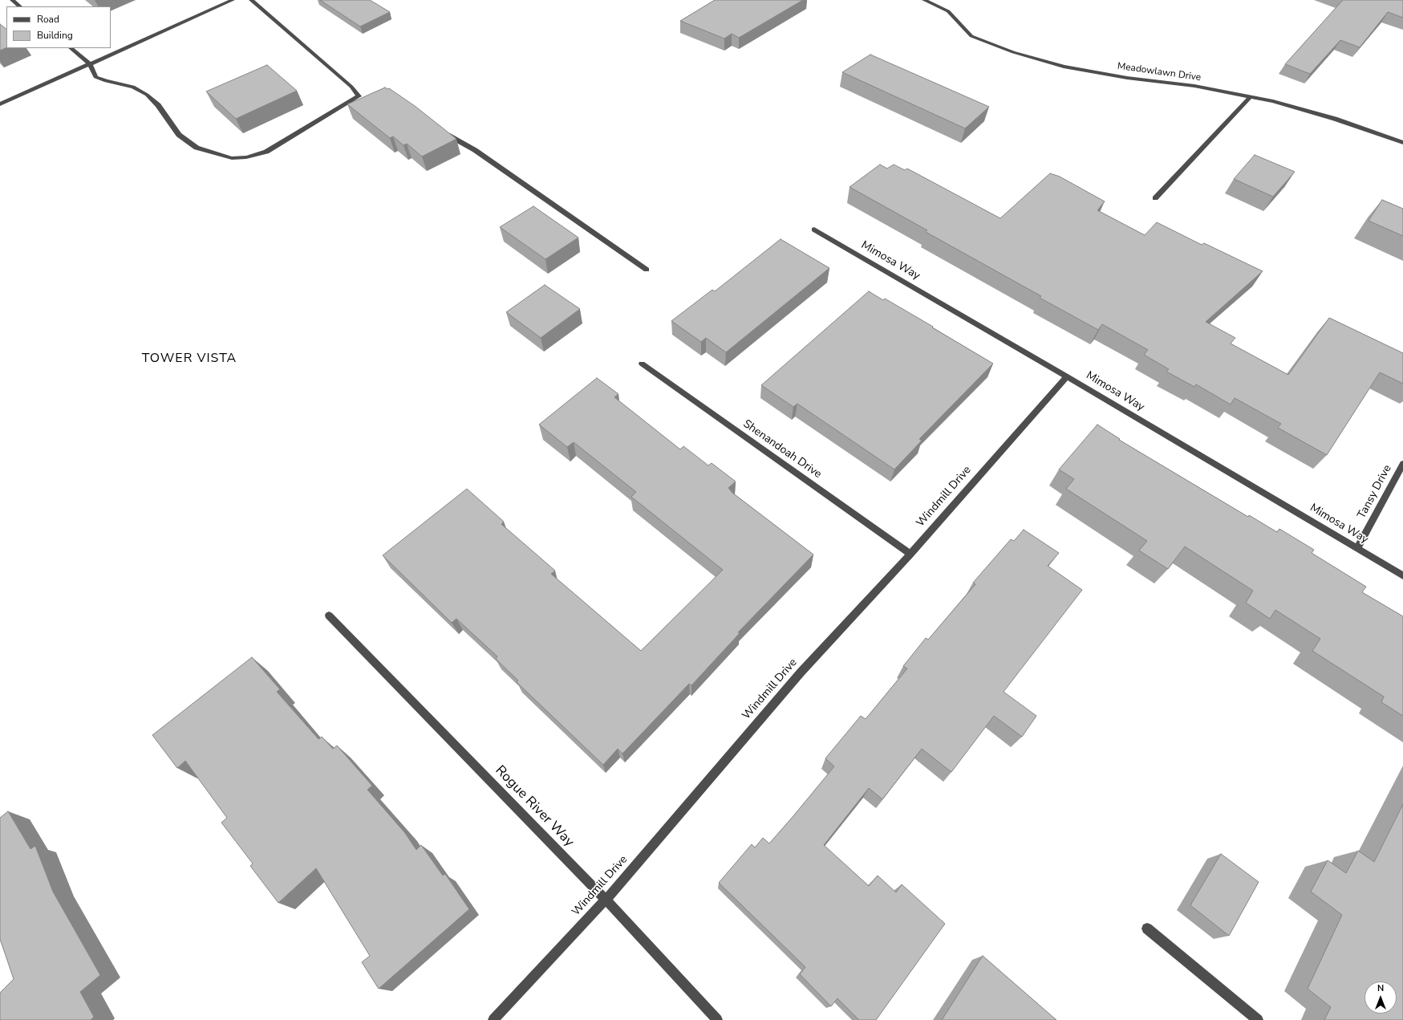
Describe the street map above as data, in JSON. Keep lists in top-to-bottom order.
{
  "streets": {
    "street": [
      "Meadowlawn Drive",
      "Mimosa Way",
      "Shenandoah Drive",
      "Tansy Drive",
      "Windmill Drive",
      "Rogue River Way"
    ]
  },
  "crossings": [
    ["Mimosa Way", "Tansy Drive"],
    ["Mimosa Way", "Windmill Drive"],
    ["Shenandoah Drive", "Windmill Drive"],
    ["Windmill Drive", "Rogue River Way"]
  ],
  "districts": ["TOWER VISTA"],
  "legend": ["Road", "Building"],
  "north": "top"
}
